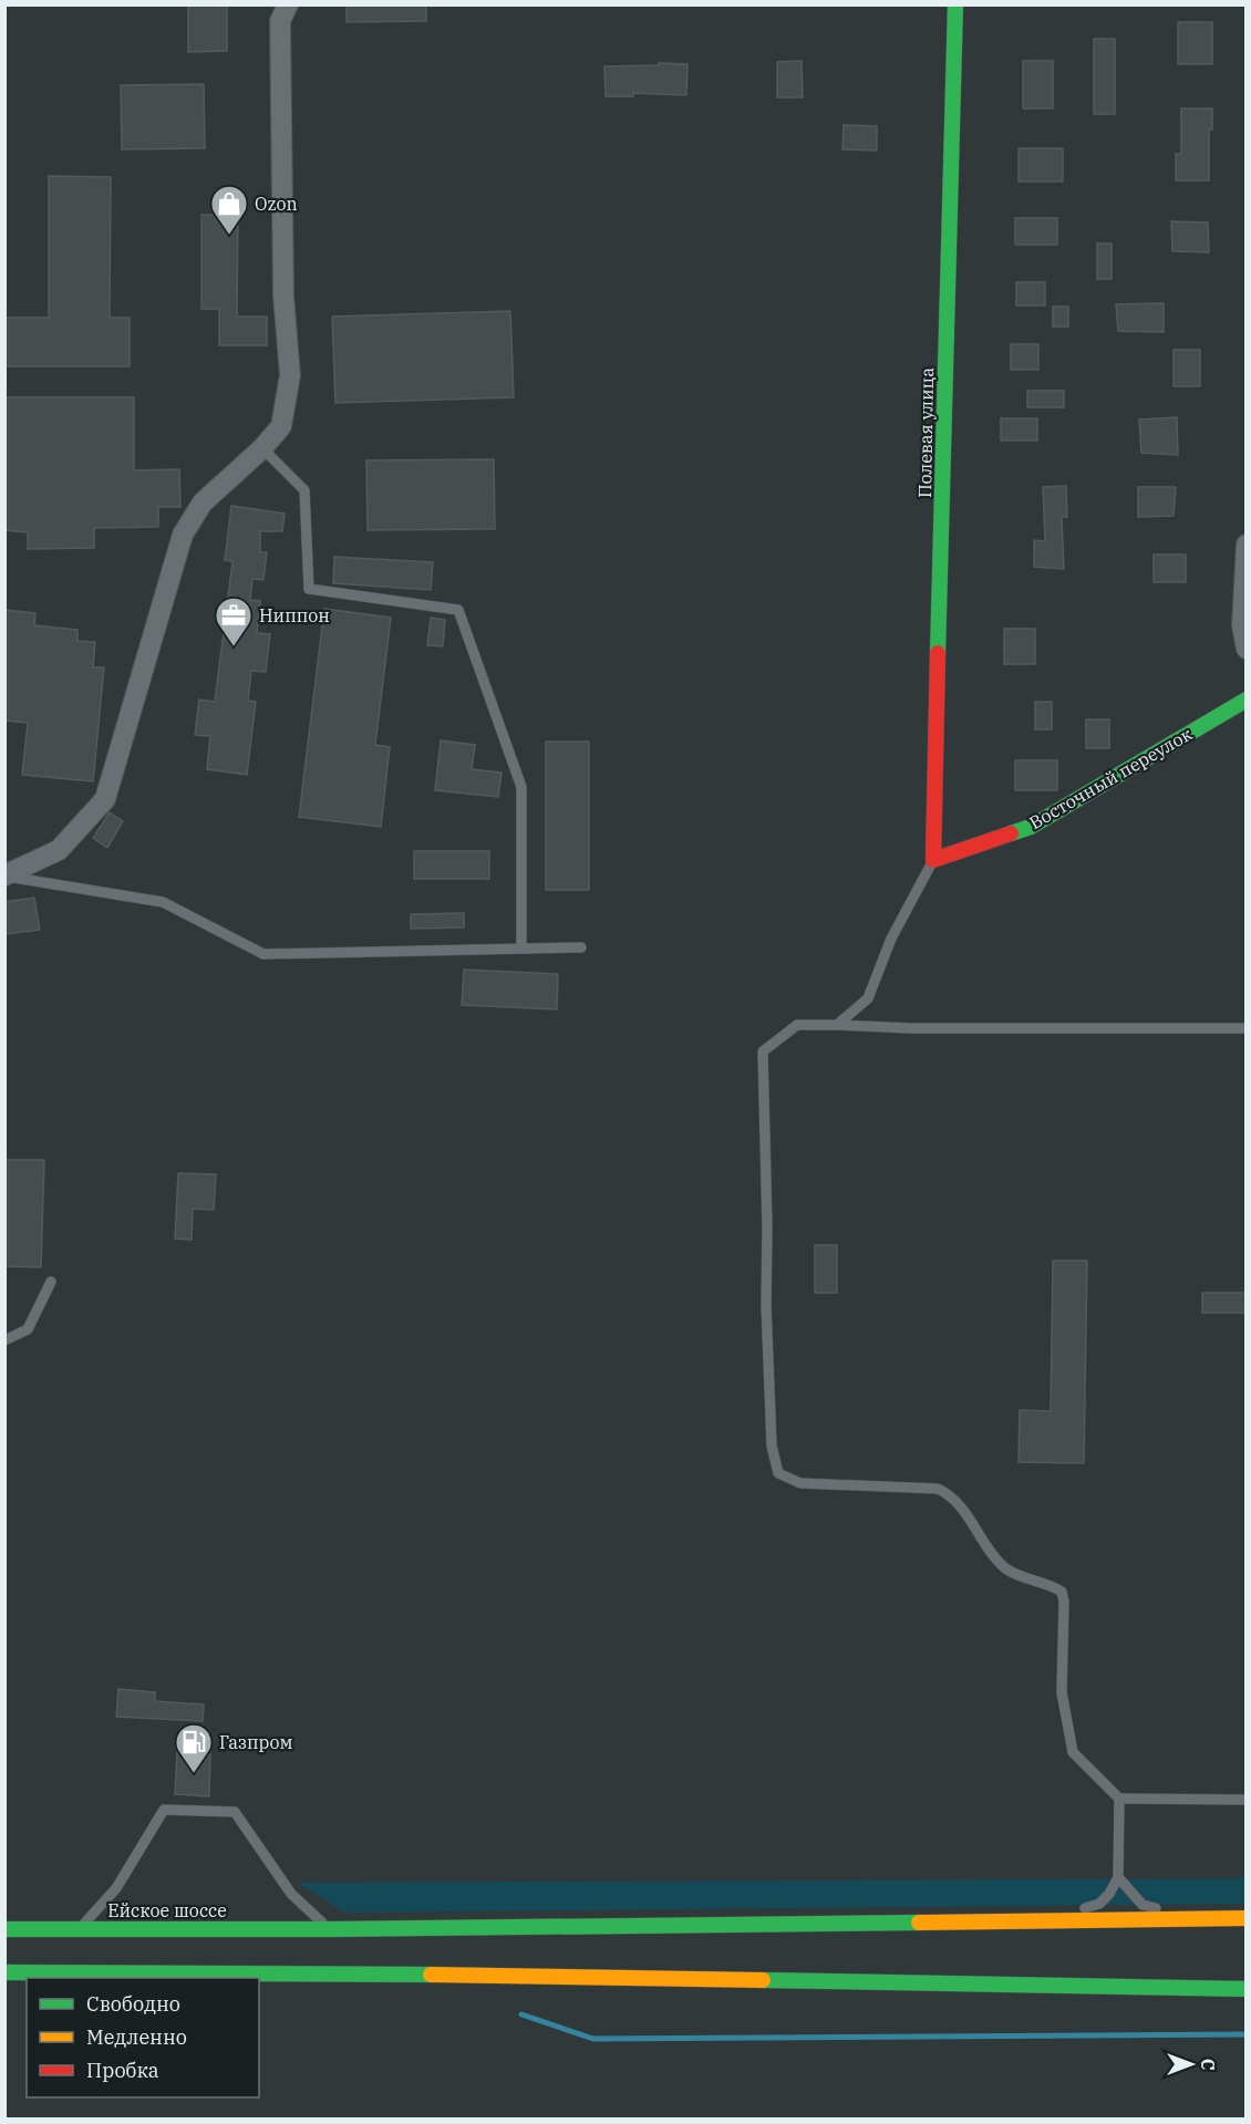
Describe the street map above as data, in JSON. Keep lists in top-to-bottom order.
{
  "streets": {
    "main road": ["Полевая улица", "Восточный переулок", "Ейское шоссе"]
  },
  "crossings": [
    ["Полевая улица", "Восточный переулок"]
  ],
  "places": {
    "shop": ["Ozon"],
    "office": ["Ниппон"],
    "fuel station": ["Газпром"]
  },
  "legend": ["Свободно", "Медленно", "Пробка"],
  "north": "right"
}
